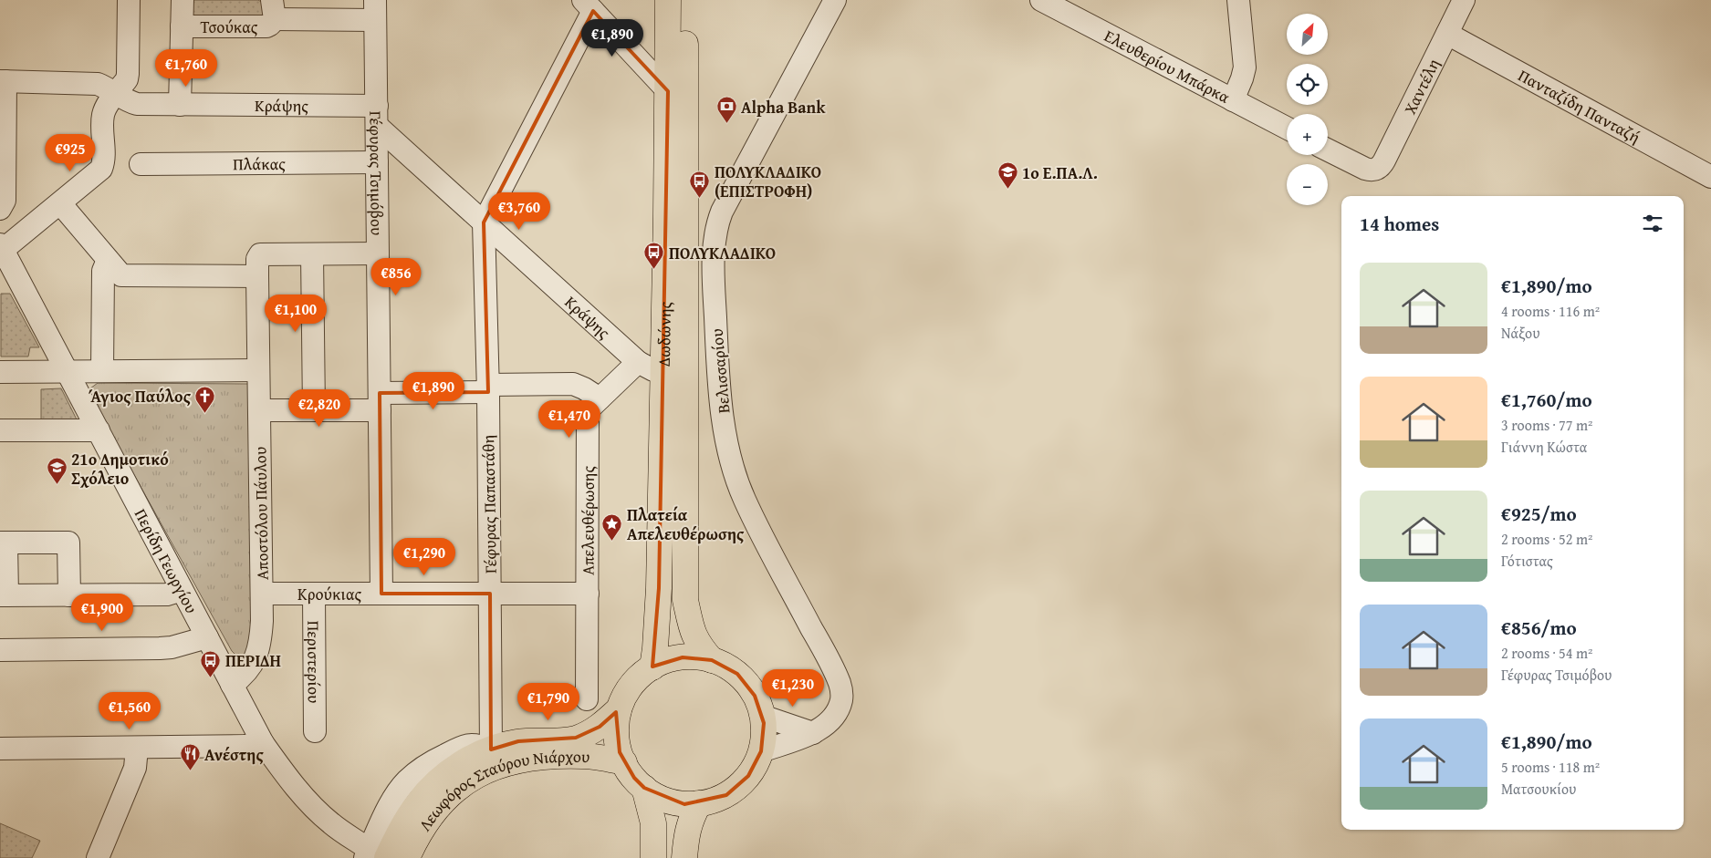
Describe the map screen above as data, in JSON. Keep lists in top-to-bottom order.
{
  "streets": {
    "main road": ["Δωδώνης", "Λεωφόρος Σταύρου Νιάρχου"],
    "street": [
      "Τσούκας",
      "Ελευθερίου Μπάρκα",
      "Χαντέλη",
      "Κράψης",
      "Πανταζίδη Πανταζή",
      "Πλάκας",
      "Γέφυρας Τσιμόβου",
      "Βελισσαρίου",
      "Γέφυρας Παπαστάθη",
      "Αποστόλου Πάυλου",
      "Απελευθέρωσης",
      "Περίδη Γεωργίου",
      "Κρούκιας",
      "Περιστερίου"
    ]
  },
  "crossings": [
    ["Τσούκας", "Γέφυρας Τσιμόβου"],
    ["Χαντέλη", "Πανταζίδη Πανταζή"],
    ["Κράψης", "Γέφυρας Τσιμόβου"],
    ["Κράψης", "Γέφυρας Παπαστάθη"],
    ["Κράψης", "Απελευθέρωσης"],
    ["Πλάκας", "Γέφυρας Τσιμόβου"],
    ["Γέφυρας Τσιμόβου", "Κρούκιας"],
    ["Δωδώνης", "Βελισσαρίου"],
    ["Δωδώνης", "Λεωφόρος Σταύρου Νιάρχου"],
    ["Βελισσαρίου", "Λεωφόρος Σταύρου Νιάρχου"],
    ["Γέφυρας Παπαστάθη", "Κρούκιας"],
    ["Γέφυρας Παπαστάθη", "Λεωφόρος Σταύρου Νιάρχου"],
    ["Αποστόλου Πάυλου", "Περίδη Γεωργίου"],
    ["Αποστόλου Πάυλου", "Κρούκιας"],
    ["Απελευθέρωσης", "Κρούκιας"],
    ["Περίδη Γεωργίου", "Λεωφόρος Σταύρου Νιάρχου"],
    ["Κρούκιας", "Περιστερίου"]
  ],
  "places": {
    "bank": ["Alpha Bank"],
    "school or university": ["1ο Ε.ΠΑ.Λ.", "21ο Δημοτικό Σχόλειο"],
    "bus stop": ["ΠΟΛΥΚΛΑΔΙΚΟ (ΕΠΙΣΤΡΟΦΗ)", "ΠΟΛΥΚΛΑΔΙΚΟ", "ΠΕΡΙΔΗ"],
    "church": ["Άγιος Παύλος"],
    "place": ["Πλατεία Απελευθέρωσης"],
    "restaurant": ["Ανέστης"]
  },
  "north": "top right",
  "page": {
    "map_buttons": ["+", "−"],
    "price": [
      "€1,890",
      "€1,760",
      "€925",
      "€3,760",
      "€856",
      "€1,100",
      "€1,890",
      "€2,820",
      "€1,470",
      "€1,290",
      "€1,900",
      "€1,230",
      "€1,790",
      "€1,560"
    ],
    "heading": "14 homes",
    "list": [
      {
        "name": "€1,890/mo",
        "note": "4 rooms · 116 m² · Νάξου"
      },
      {
        "name": "€1,760/mo",
        "note": "3 rooms · 77 m² · Γιάννη Κώστα"
      },
      {
        "name": "€925/mo",
        "note": "2 rooms · 52 m² · Γότιστας"
      },
      {
        "name": "€856/mo",
        "note": "2 rooms · 54 m² · Γέφυρας Τσιμόβου"
      },
      {
        "name": "€1,890/mo",
        "note": "5 rooms · 118 m² · Ματσουκίου"
      }
    ]
  }
}
